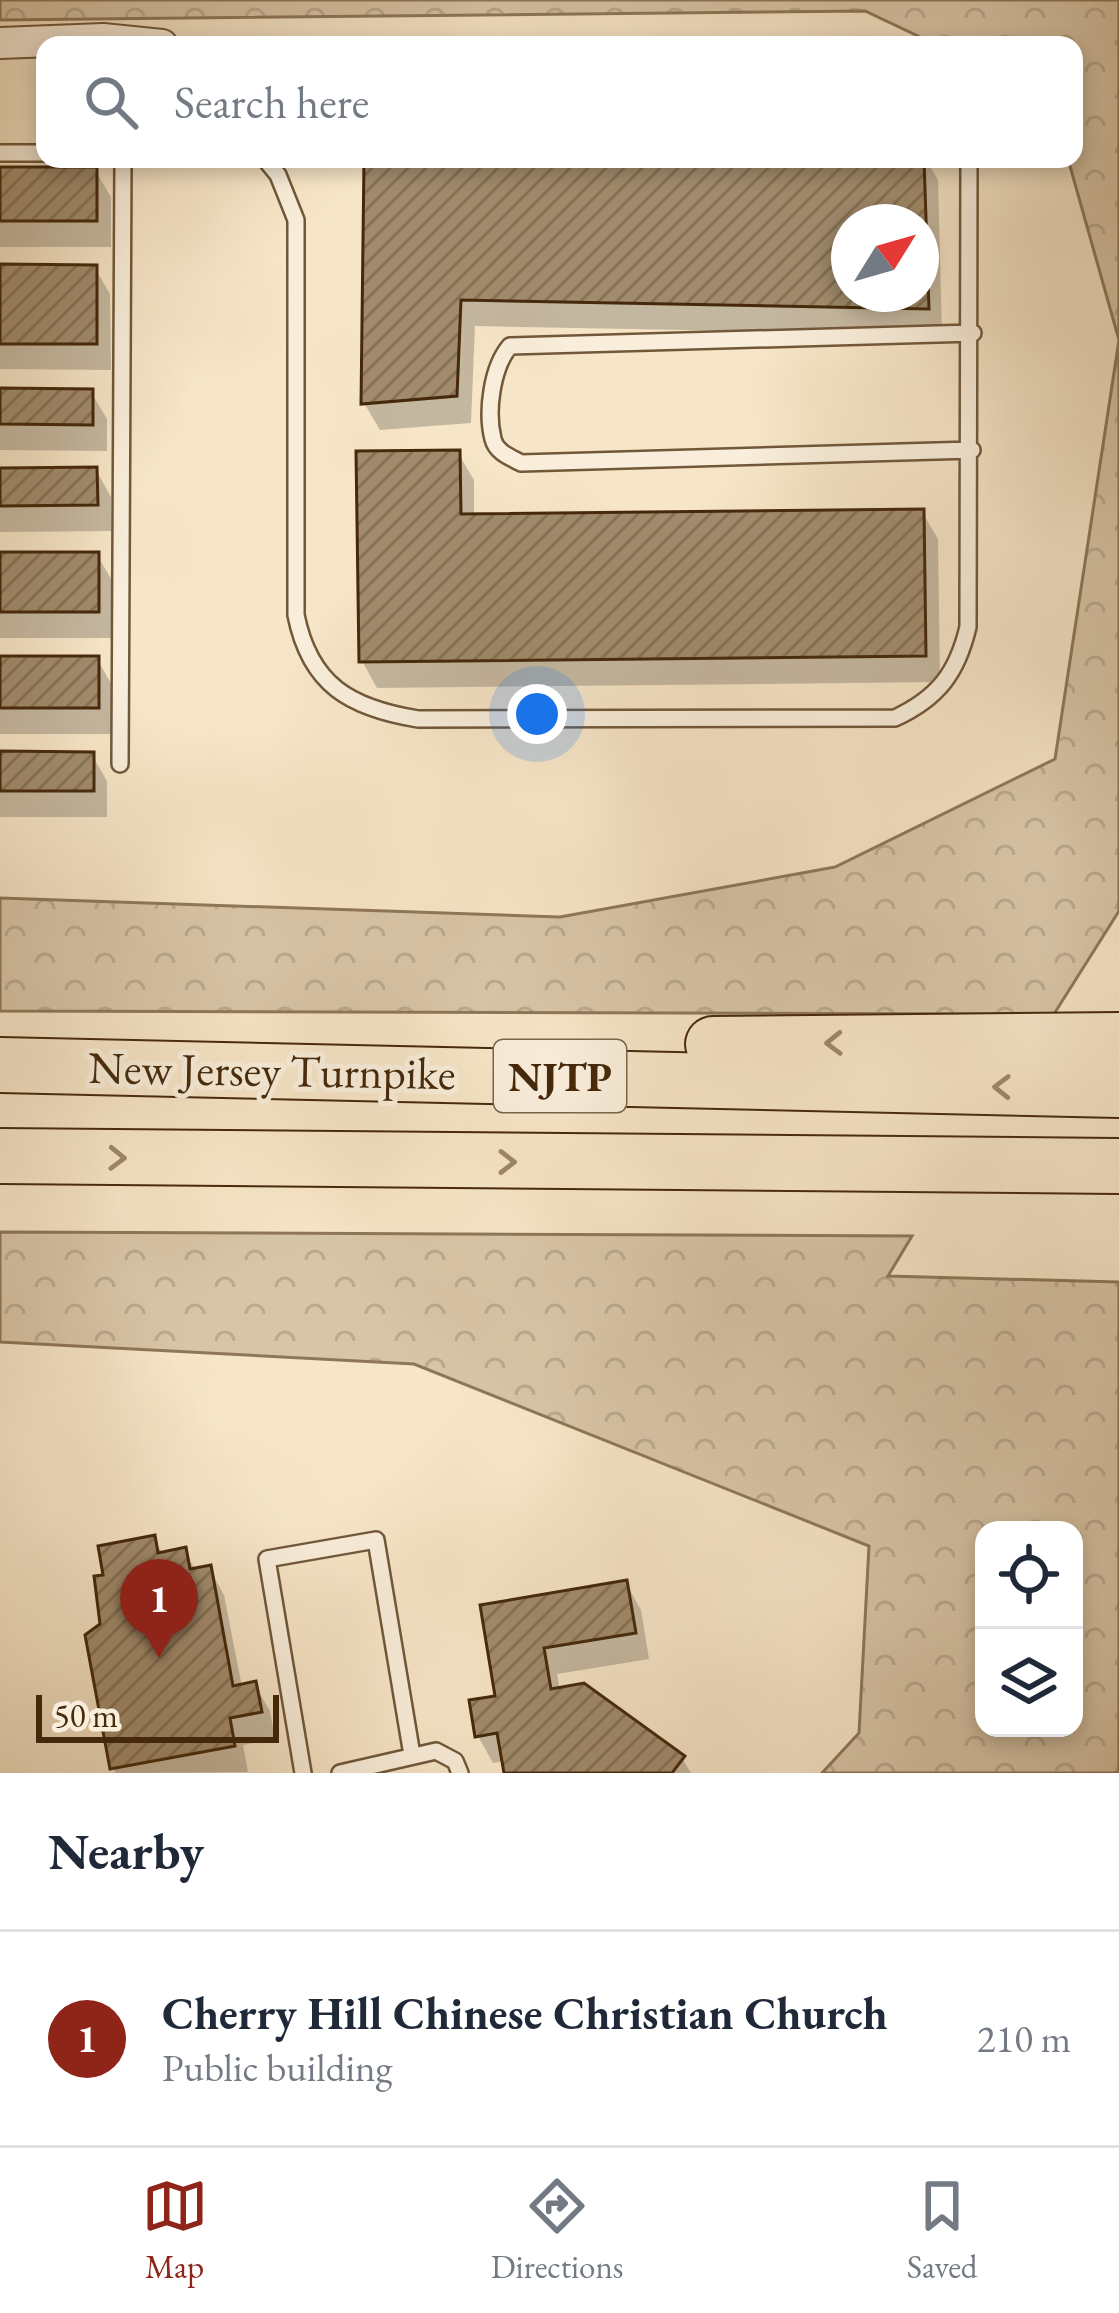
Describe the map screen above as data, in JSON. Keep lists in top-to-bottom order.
{
  "streets": {
    "highway": ["New Jersey Turnpike", "NJTP"]
  },
  "scale_bar": "50 m",
  "north": "top right",
  "page": {
    "search": "Search here",
    "pins": "1",
    "scale": "50 m",
    "heading": "Nearby",
    "list": [
      {
        "mark": "1",
        "name": "Cherry Hill Chinese Christian Church",
        "note": "Public building",
        "value": "210 m"
      }
    ],
    "nav": ["Map", "Directions", "Saved"]
  }
}
